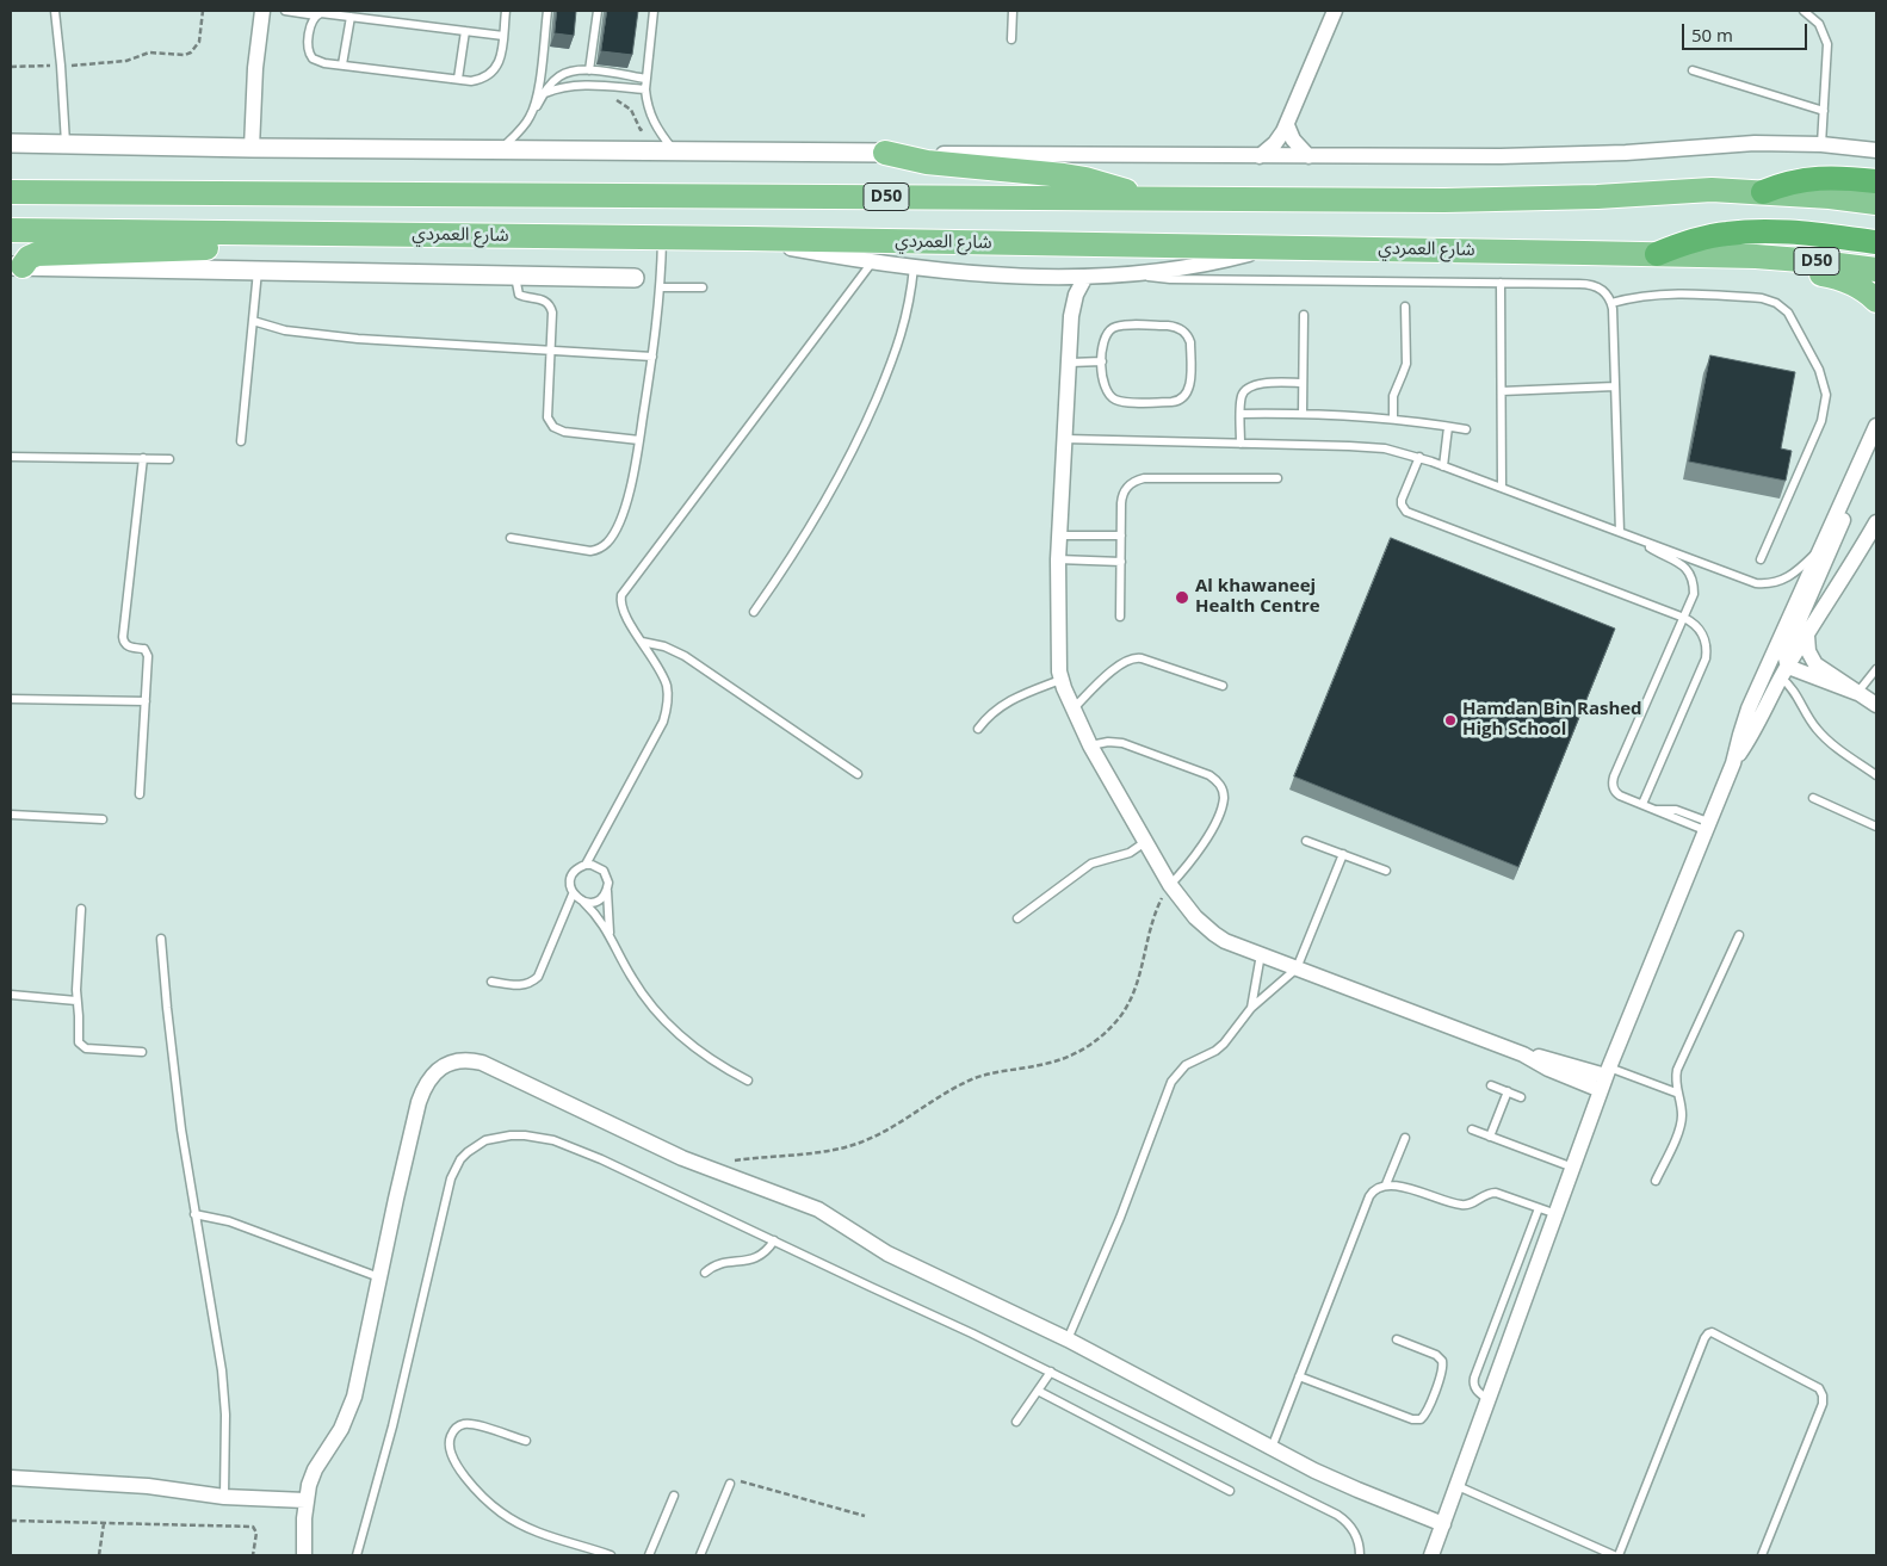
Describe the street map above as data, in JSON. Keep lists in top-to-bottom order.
{
  "streets": {
    "main road": ["D50", "شارع العمردي"]
  },
  "places": ["Al khawaneej Health Centre", "Hamdan Bin Rashed High School"],
  "scale_bar": "50 m"
}
